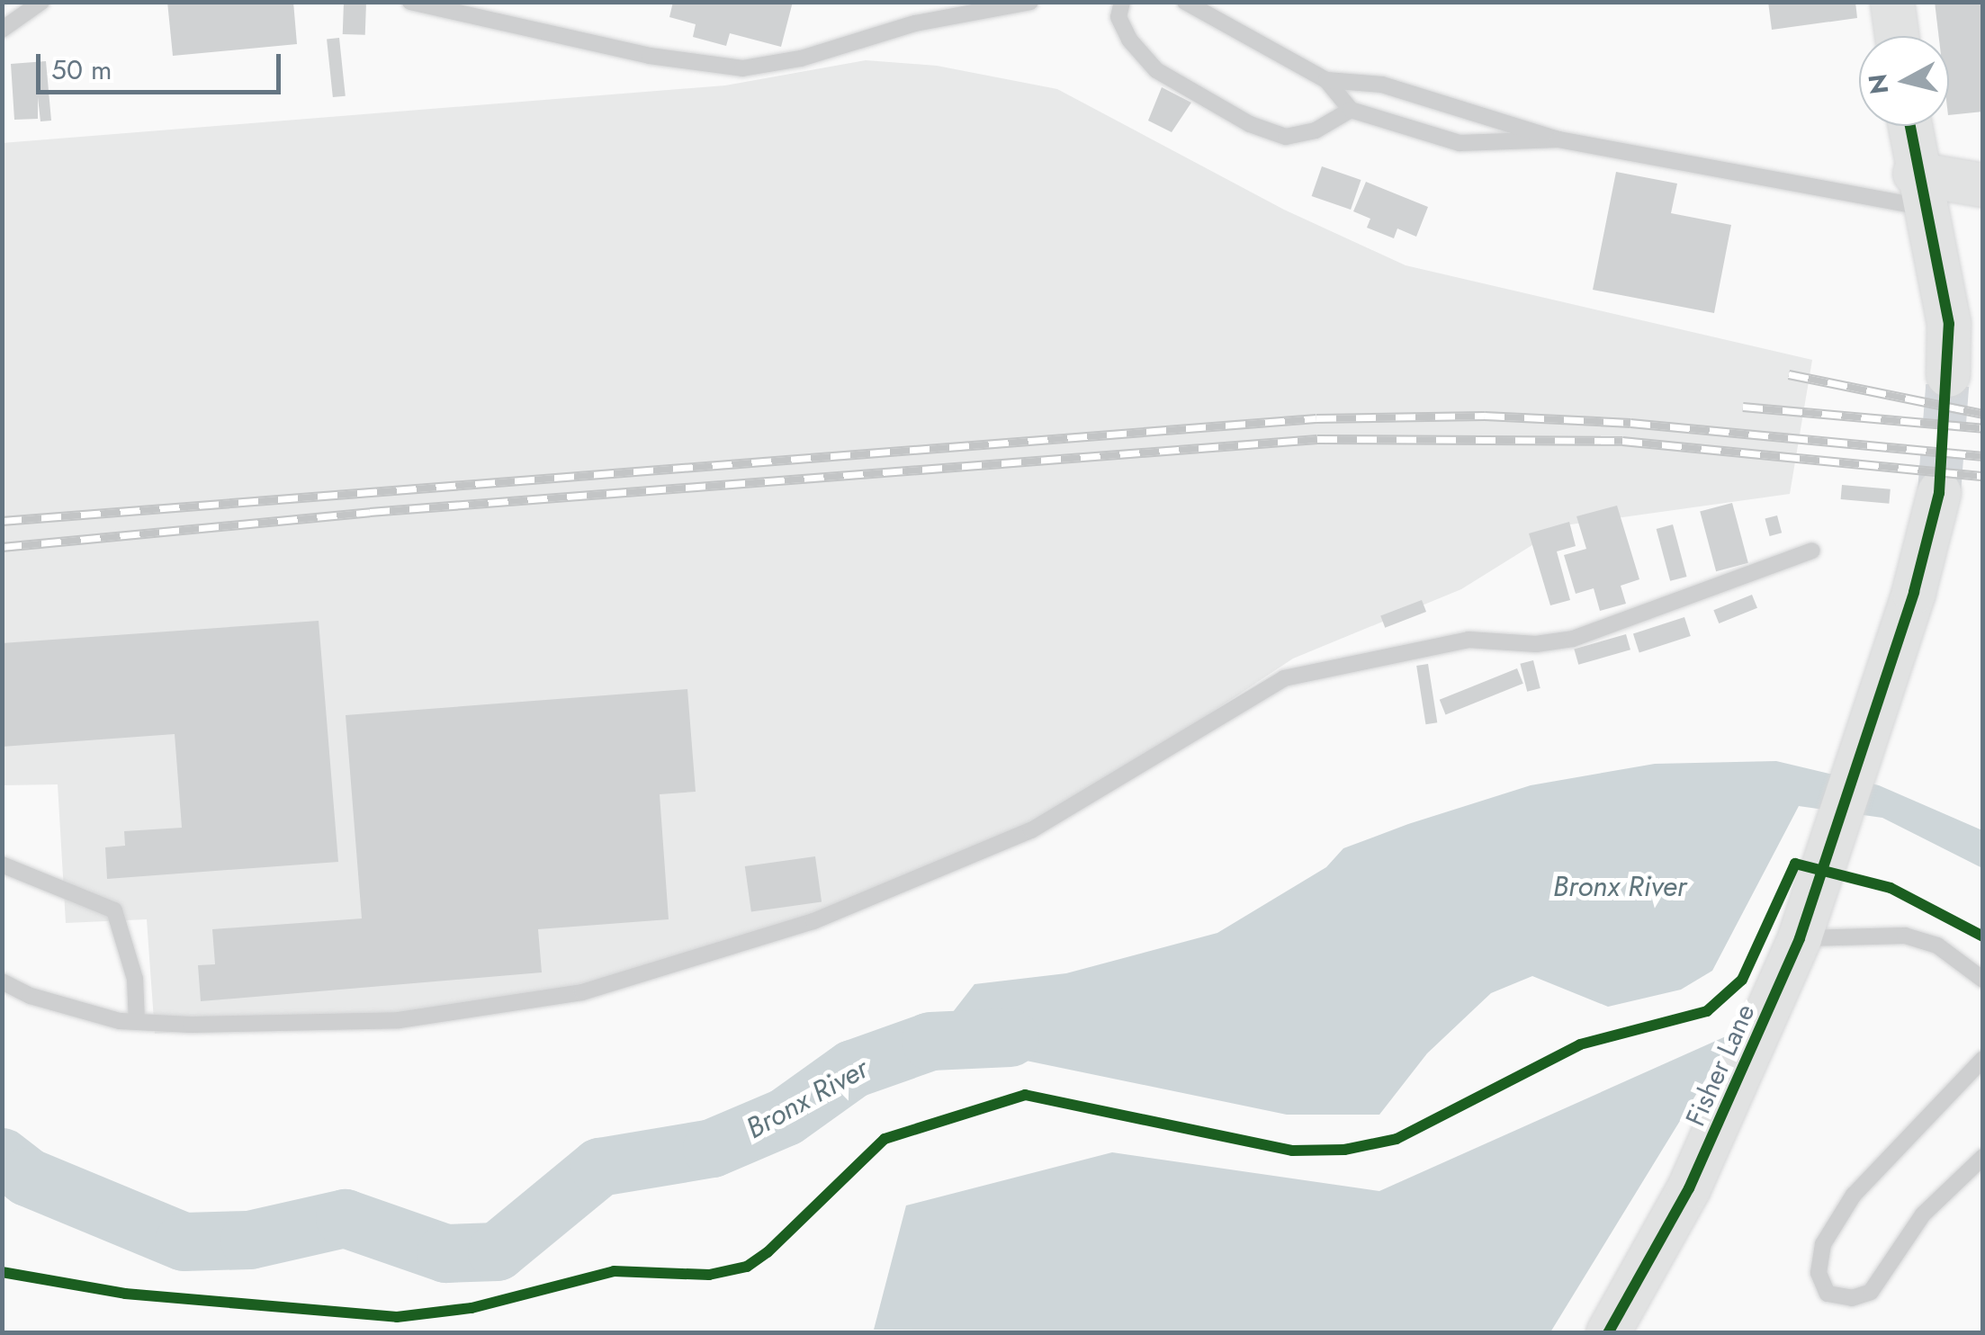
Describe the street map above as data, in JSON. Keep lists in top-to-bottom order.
{
  "streets": {
    "street": ["Fisher Lane"]
  },
  "water": ["Bronx River"],
  "scale_bar": "50 m",
  "north": "left"
}
